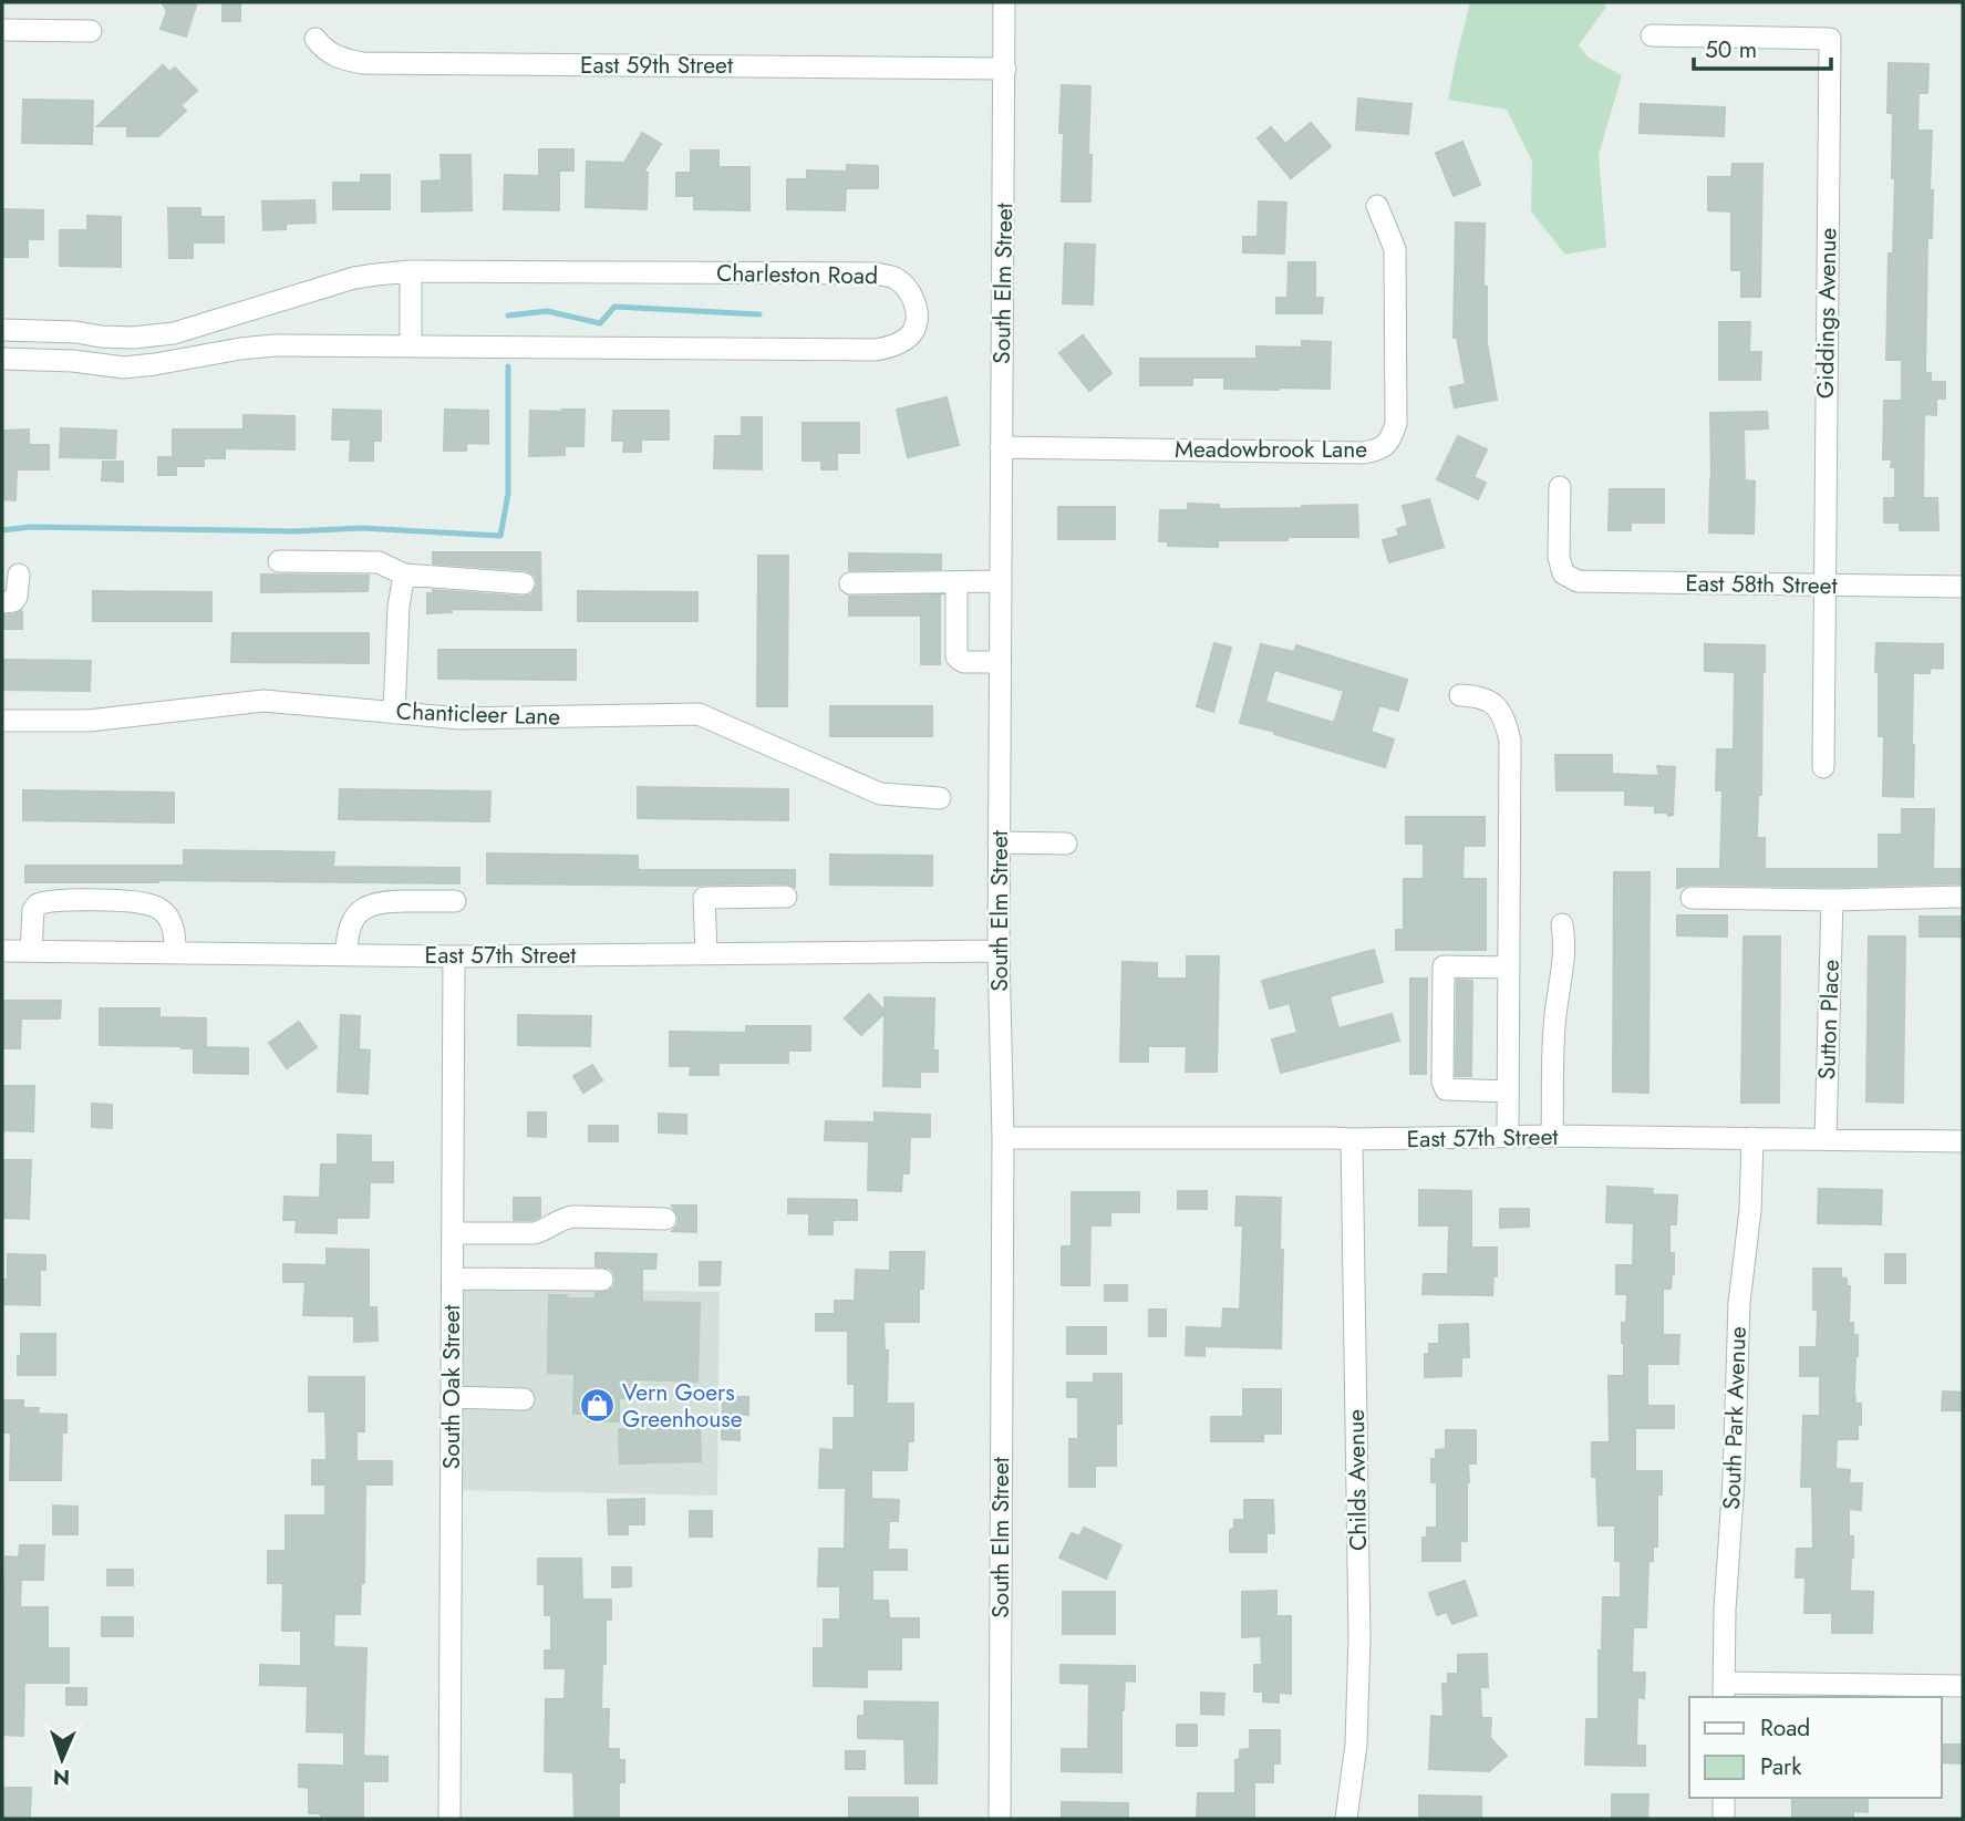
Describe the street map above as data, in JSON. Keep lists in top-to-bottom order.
{
  "streets": {
    "street": [
      "East 59th Street",
      "Charleston Road",
      "South Elm Street",
      "Giddings Avenue",
      "Meadowbrook Lane",
      "East 58th Street",
      "Chanticleer Lane",
      "East 57th Street",
      "Sutton Place",
      "South Oak Street",
      "South Park Avenue",
      "Childs Avenue"
    ]
  },
  "crossings": [
    ["East 59th Street", "South Elm Street"],
    ["South Elm Street", "Meadowbrook Lane"],
    ["South Elm Street", "East 57th Street"],
    ["Giddings Avenue", "East 58th Street"],
    ["East 57th Street", "Sutton Place"],
    ["East 57th Street", "South Oak Street"],
    ["East 57th Street", "South Park Avenue"],
    ["East 57th Street", "Childs Avenue"]
  ],
  "places": {
    "shop": ["Vern Goers Greenhouse"]
  },
  "legend": ["Road", "Park"],
  "scale_bar": "50 m",
  "north": "bottom"
}
